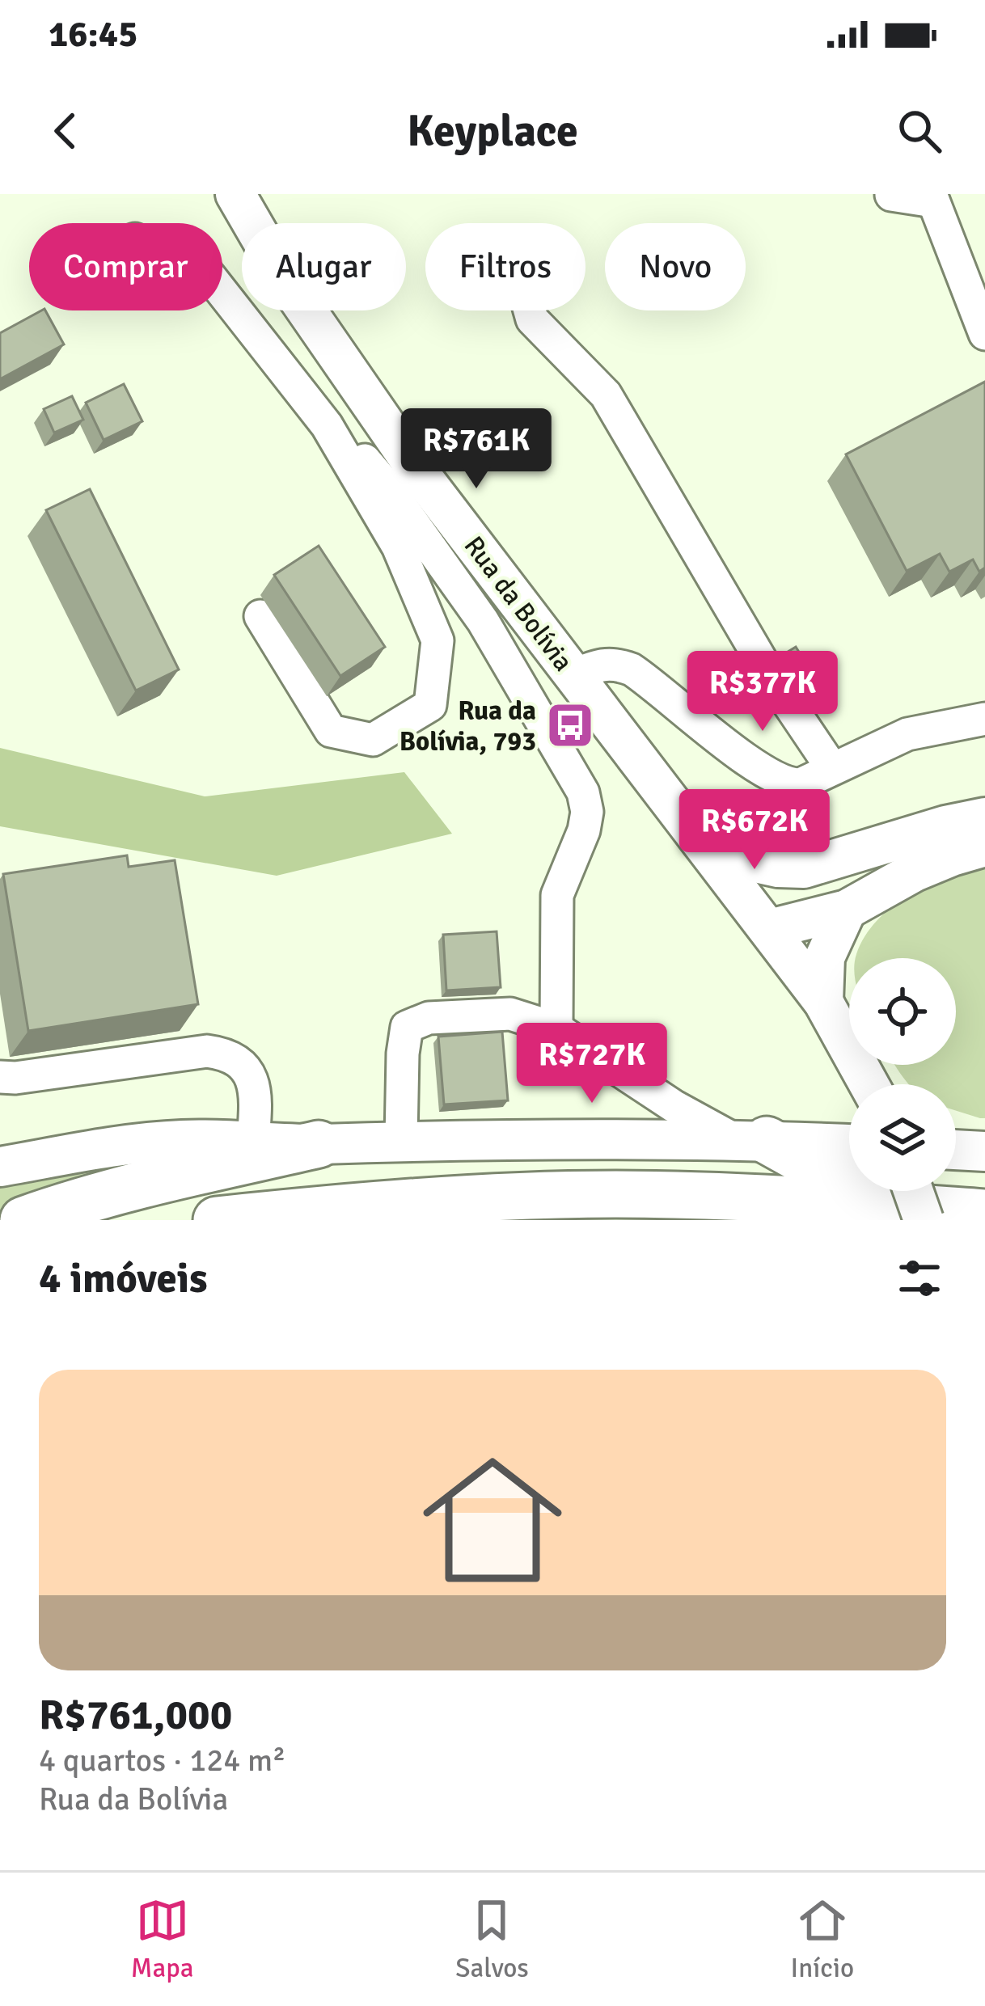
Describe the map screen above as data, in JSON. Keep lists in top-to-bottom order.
{
  "streets": {
    "main road": ["Rua da Bolívia"]
  },
  "places": {
    "bus stop": ["Rua da Bolívia, 793"]
  },
  "page": {
    "status": "16:45",
    "header": "Keyplace",
    "chip": [
      "Comprar",
      "Alugar",
      "Filtros",
      "Novo"
    ],
    "price": [
      "R$761K",
      "R$377K",
      "R$672K",
      "R$727K"
    ],
    "heading": "4 imóveis",
    "list": [
      {
        "name": "R$761,000",
        "note": "4 quartos · 124 m² · Rua da Bolívia"
      }
    ],
    "tabs": ["Mapa", "Salvos", "Início"]
  }
}
